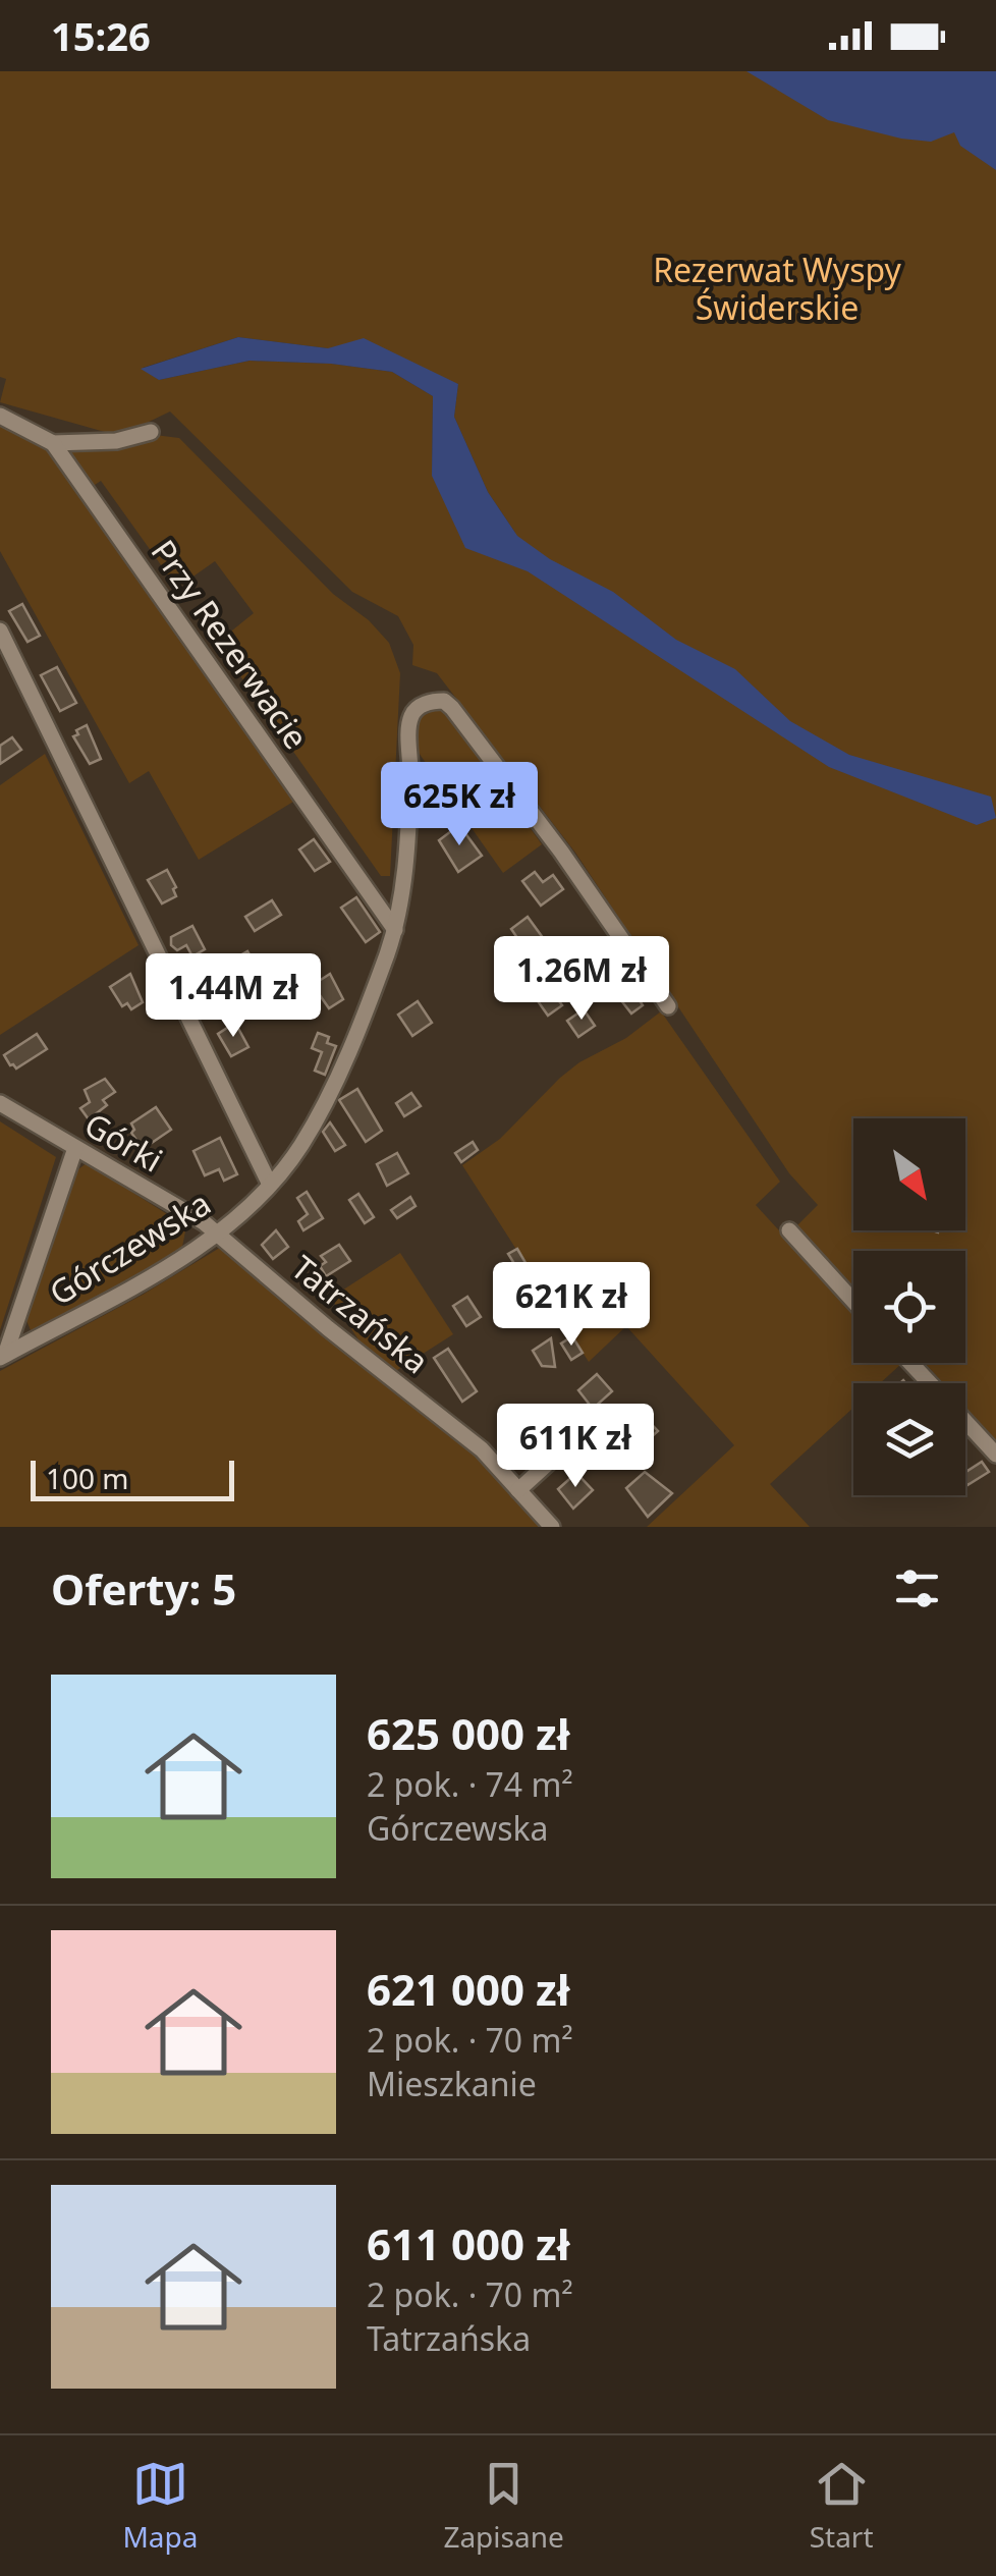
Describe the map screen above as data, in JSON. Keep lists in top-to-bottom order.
{
  "streets": {
    "street": [
      "Przy Rezerwacie",
      "Górki",
      "Górczewska",
      "Tatrzańska"
    ]
  },
  "crossings": [
    ["Przy Rezerwacie", "Górczewska"],
    ["Górki", "Górczewska"],
    ["Górki", "Tatrzańska"],
    ["Górczewska", "Tatrzańska"]
  ],
  "parks": ["Rezerwat Wyspy Świderskie"],
  "scale_bar": "100 m",
  "north": "bottom right",
  "page": {
    "status": "15:26",
    "price": [
      "625K zł",
      "1.26M zł",
      "1.44M zł",
      "621K zł",
      "611K zł"
    ],
    "scale": "100 m",
    "heading": "Oferty: 5",
    "list": [
      {
        "name": "625 000 zł",
        "note": "2 pok. · 74 m² · Górczewska"
      },
      {
        "name": "621 000 zł",
        "note": "2 pok. · 70 m² · Mieszkanie"
      },
      {
        "name": "611 000 zł",
        "note": "2 pok. · 70 m² · Tatrzańska"
      }
    ],
    "tabs": ["Mapa", "Zapisane", "Start"]
  }
}
